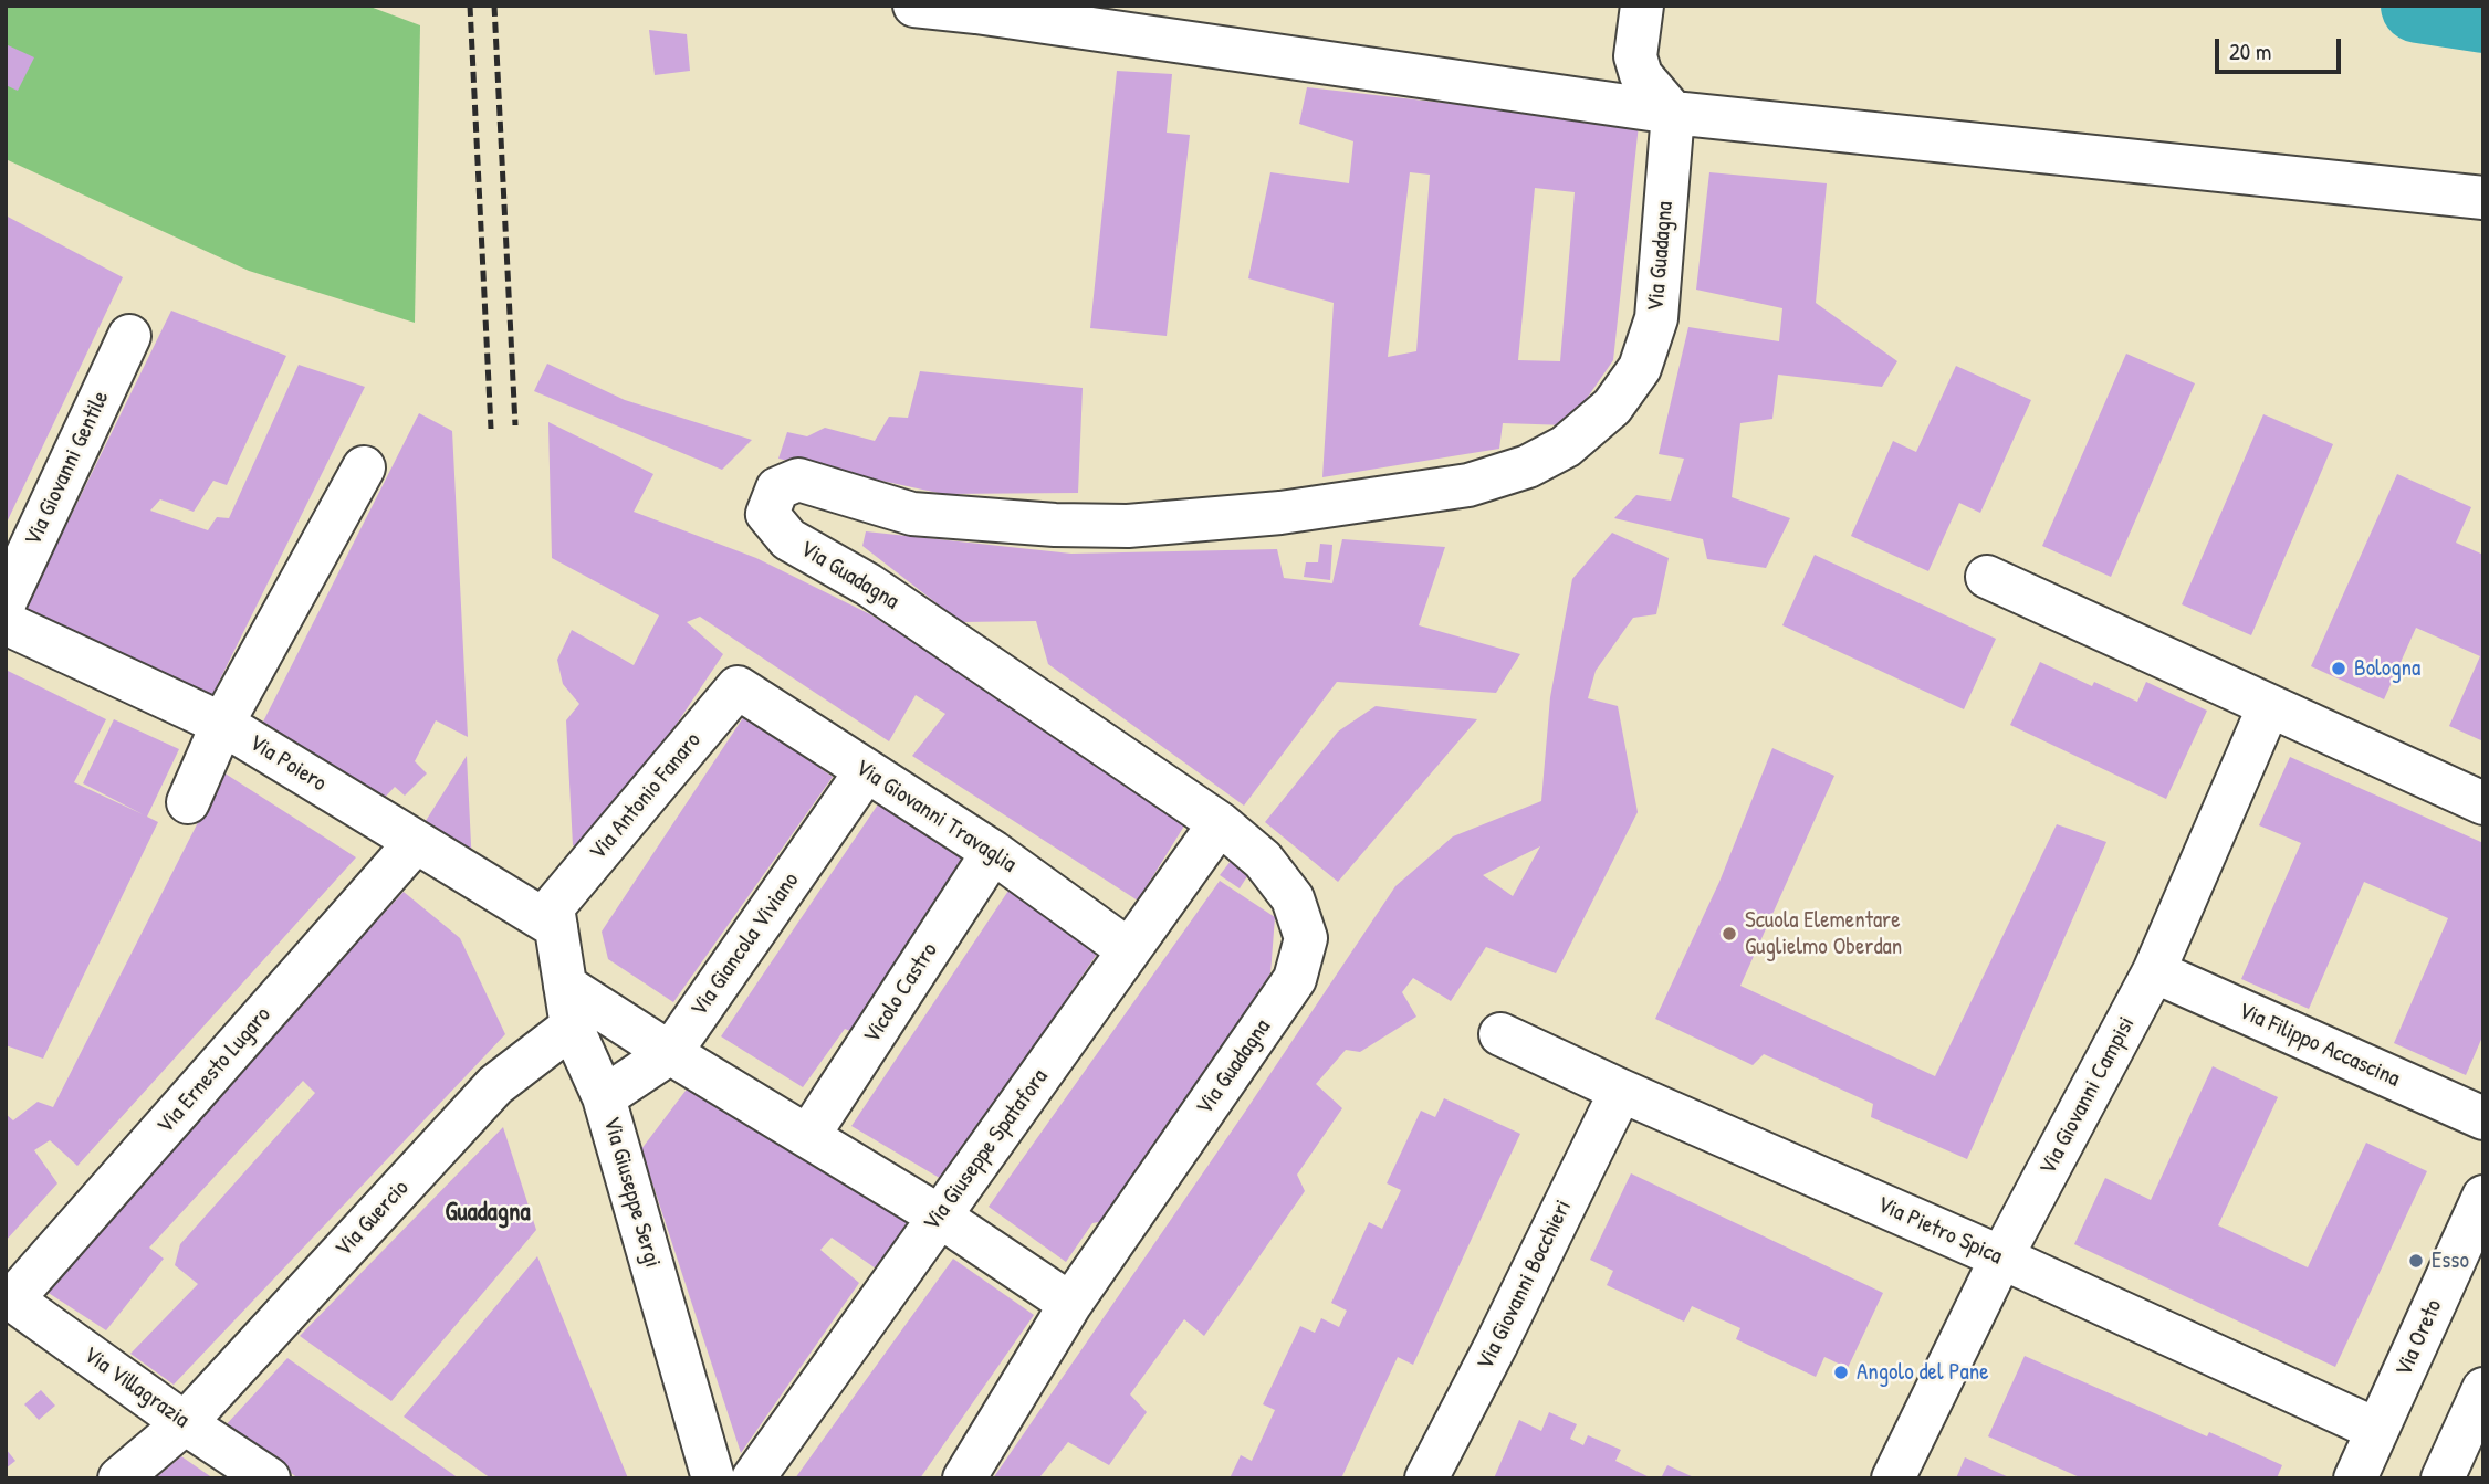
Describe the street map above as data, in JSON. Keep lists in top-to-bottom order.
{
  "streets": {
    "street": [
      "Via Guadagna",
      "Via Giovanni Gentile",
      "Via Poiero",
      "Via Antonio Fanaro",
      "Via Giovanni Travaglia",
      "Via Giancola Viviano",
      "Vicolo Castro",
      "Via Filippo Accascina",
      "Via Ernesto Lugaro",
      "Via Giovanni Campisi",
      "Via Giuseppe Spatafora",
      "Via Giuseppe Sergi",
      "Via Guercio",
      "Via Pietro Spica",
      "Via Giovanni Bocchieri",
      "Via Oreto",
      "Via Villagrazia"
    ]
  },
  "crossings": [
    ["Via Guadagna", "Via Giuseppe Spatafora"],
    ["Via Poiero", "Via Antonio Fanaro"],
    ["Via Poiero", "Via Ernesto Lugaro"],
    ["Via Poiero", "Via Giuseppe Sergi"],
    ["Via Antonio Fanaro", "Via Giovanni Travaglia"],
    ["Via Antonio Fanaro", "Via Giuseppe Sergi"],
    ["Via Giovanni Travaglia", "Via Giancola Viviano"],
    ["Via Giovanni Travaglia", "Vicolo Castro"],
    ["Via Giovanni Travaglia", "Via Giuseppe Spatafora"],
    ["Via Giancola Viviano", "Via Giuseppe Sergi"],
    ["Via Filippo Accascina", "Via Giovanni Campisi"],
    ["Via Ernesto Lugaro", "Via Villagrazia"],
    ["Via Giovanni Campisi", "Via Pietro Spica"],
    ["Via Giuseppe Sergi", "Via Guercio"],
    ["Via Guercio", "Via Villagrazia"],
    ["Via Pietro Spica", "Via Giovanni Bocchieri"],
    ["Via Pietro Spica", "Via Oreto"]
  ],
  "districts": ["Guadagna"],
  "places": [
    "Bologna",
    "Scuola Elementare Guglielmo Oberdan",
    "Esso",
    "Angolo del Pane"
  ],
  "scale_bar": "20 m"
}
